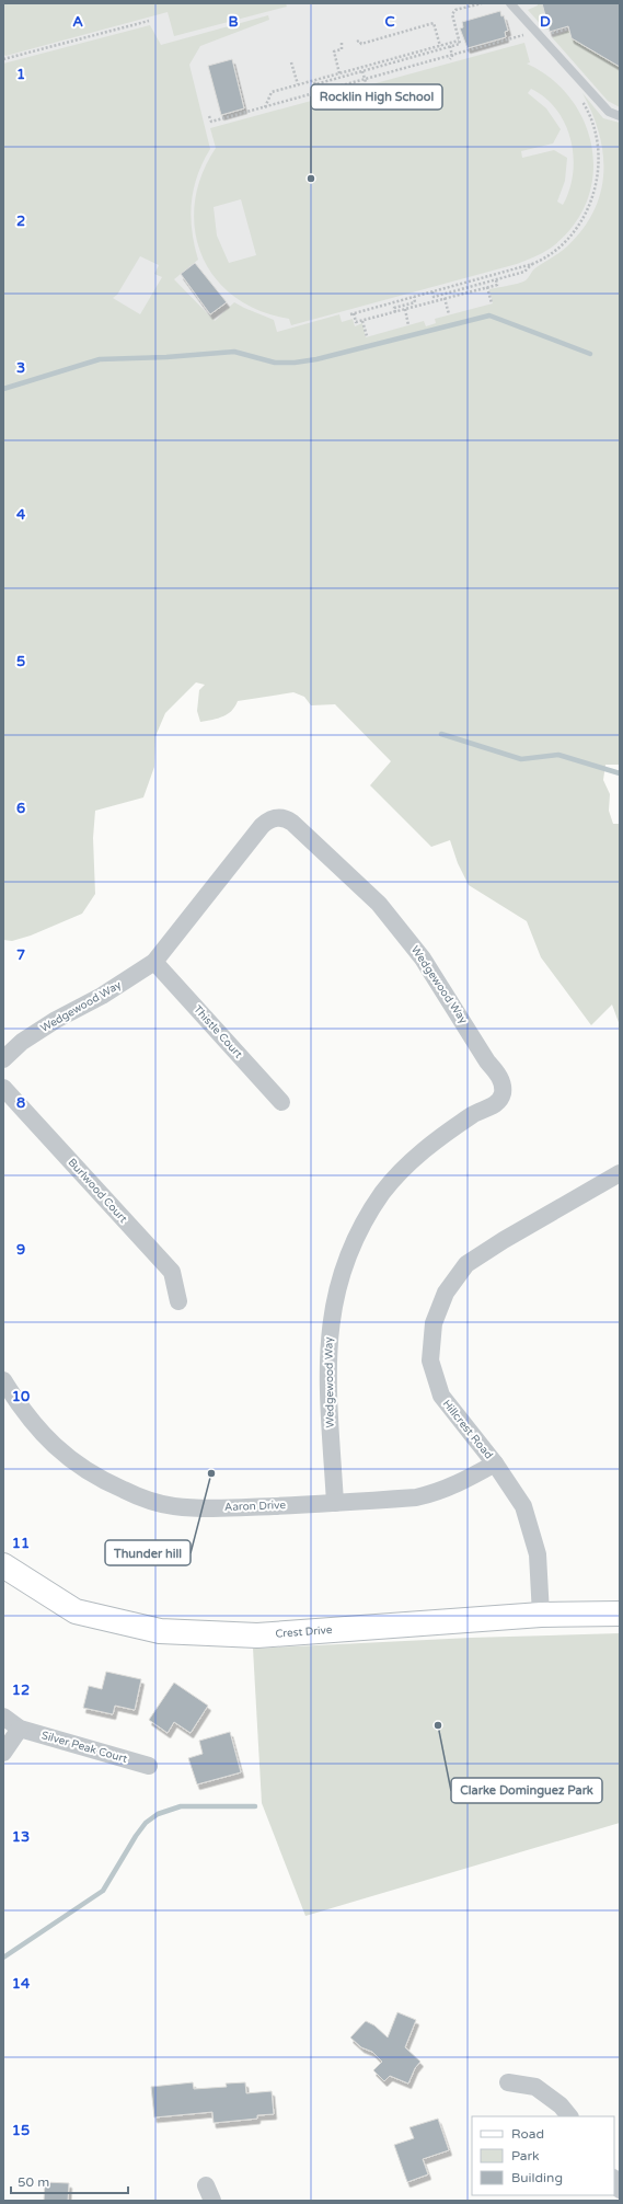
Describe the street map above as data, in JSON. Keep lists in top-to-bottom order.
{
  "streets": {
    "street": [
      "Wedgewood Way",
      "Thistle Court",
      "Burlwood Court",
      "Hillcrest Road",
      "Aaron Drive",
      "Crest Drive",
      "Silver Peak Court"
    ]
  },
  "crossings": [
    ["Wedgewood Way", "Thistle Court"],
    ["Wedgewood Way", "Aaron Drive"],
    ["Hillcrest Road", "Aaron Drive"],
    ["Hillcrest Road", "Crest Drive"]
  ],
  "places": ["Rocklin High School", "Thunder hill", "Clarke Dominguez Park"],
  "legend": ["Road", "Park", "Building"],
  "scale_bar": "50 m",
  "grid": {
    "columns": [
      "A",
      "B",
      "C",
      "D"
    ],
    "rows": [
      "1",
      "2",
      "3",
      "4",
      "5",
      "6",
      "7",
      "8",
      "9",
      "10",
      "11",
      "12",
      "13",
      "14",
      "15"
    ]
  }
}
